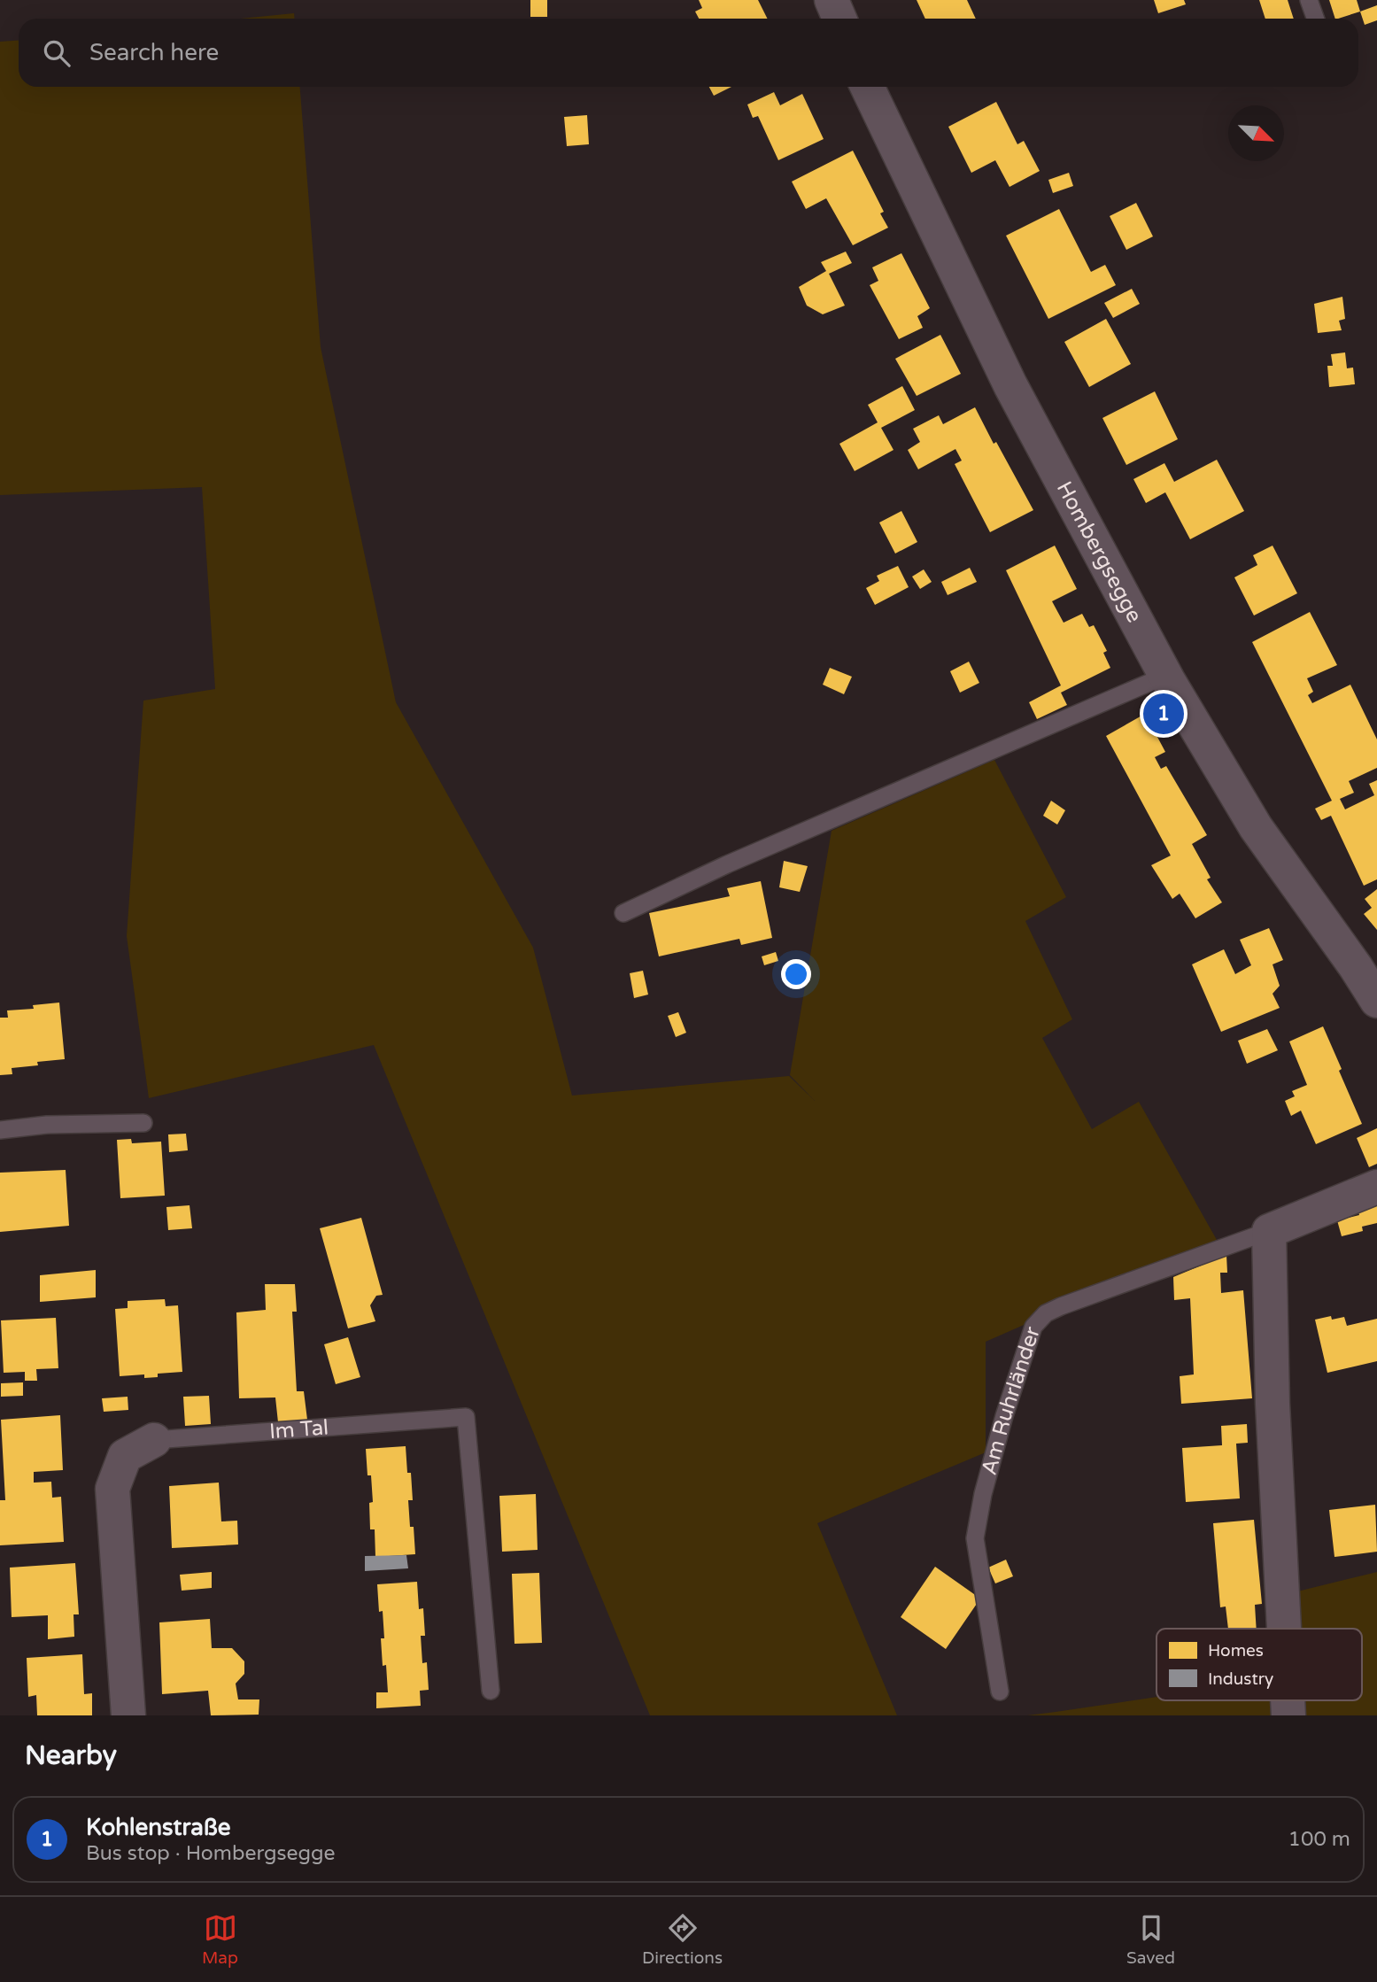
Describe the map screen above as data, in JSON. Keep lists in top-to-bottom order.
{
  "streets": {
    "street": ["Hombergsegge", "Am Ruhrländer", "Im Tal"]
  },
  "legend": ["Homes", "Industry"],
  "north": "bottom right",
  "page": {
    "search": "Search here",
    "pins": "1",
    "heading": "Nearby",
    "list": [
      {
        "mark": "1",
        "name": "Kohlenstraße",
        "note": "Bus stop · Hombergsegge",
        "value": "100 m"
      }
    ],
    "nav": ["Map", "Directions", "Saved"]
  }
}
